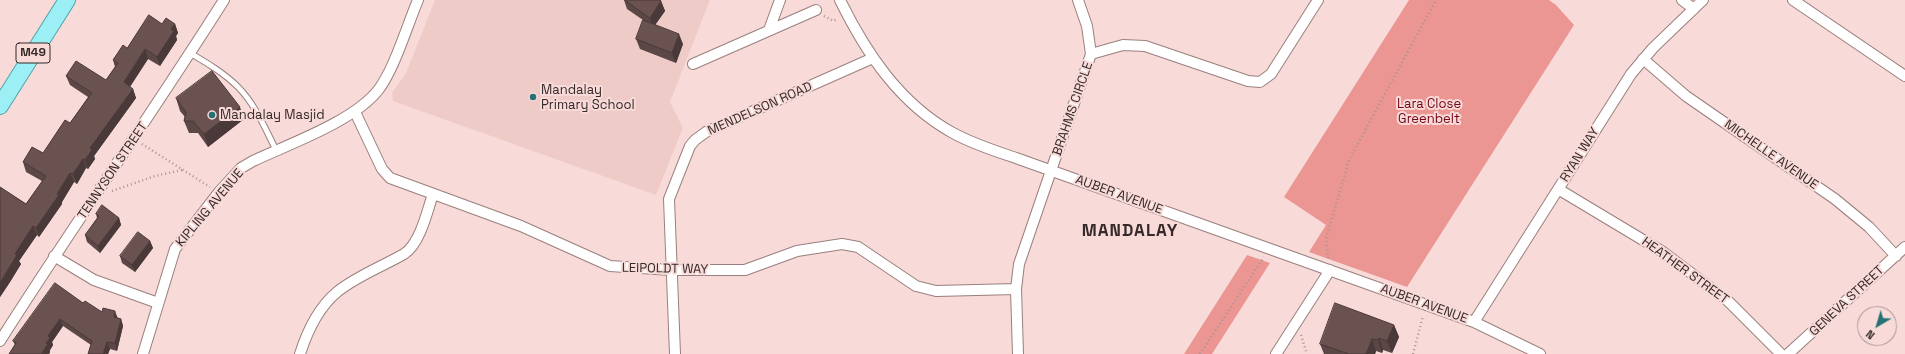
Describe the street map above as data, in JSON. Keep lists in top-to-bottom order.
{
  "streets": {
    "main road": ["M49"],
    "street": [
      "MENDELSON ROAD",
      "BRAHMS CIRCLE",
      "RYAN WAY",
      "MICHELLE AVENUE",
      "TENNYSON STREET",
      "AUBER AVENUE",
      "KIPLING AVENUE",
      "LEIPOLDT WAY",
      "HEATHER STREET",
      "GENEVA STREET"
    ]
  },
  "crossings": [
    ["MENDELSON ROAD", "AUBER AVENUE"],
    ["MENDELSON ROAD", "LEIPOLDT WAY"],
    ["BRAHMS CIRCLE", "AUBER AVENUE"],
    ["RYAN WAY", "MICHELLE AVENUE"],
    ["RYAN WAY", "AUBER AVENUE"],
    ["RYAN WAY", "HEATHER STREET"],
    ["MICHELLE AVENUE", "GENEVA STREET"],
    ["KIPLING AVENUE", "LEIPOLDT WAY"]
  ],
  "districts": ["MANDALAY"],
  "parks": ["Lara Close Greenbelt"],
  "places": ["Mandalay Primary School", "Mandalay Masjid"],
  "north": "bottom left"
}
